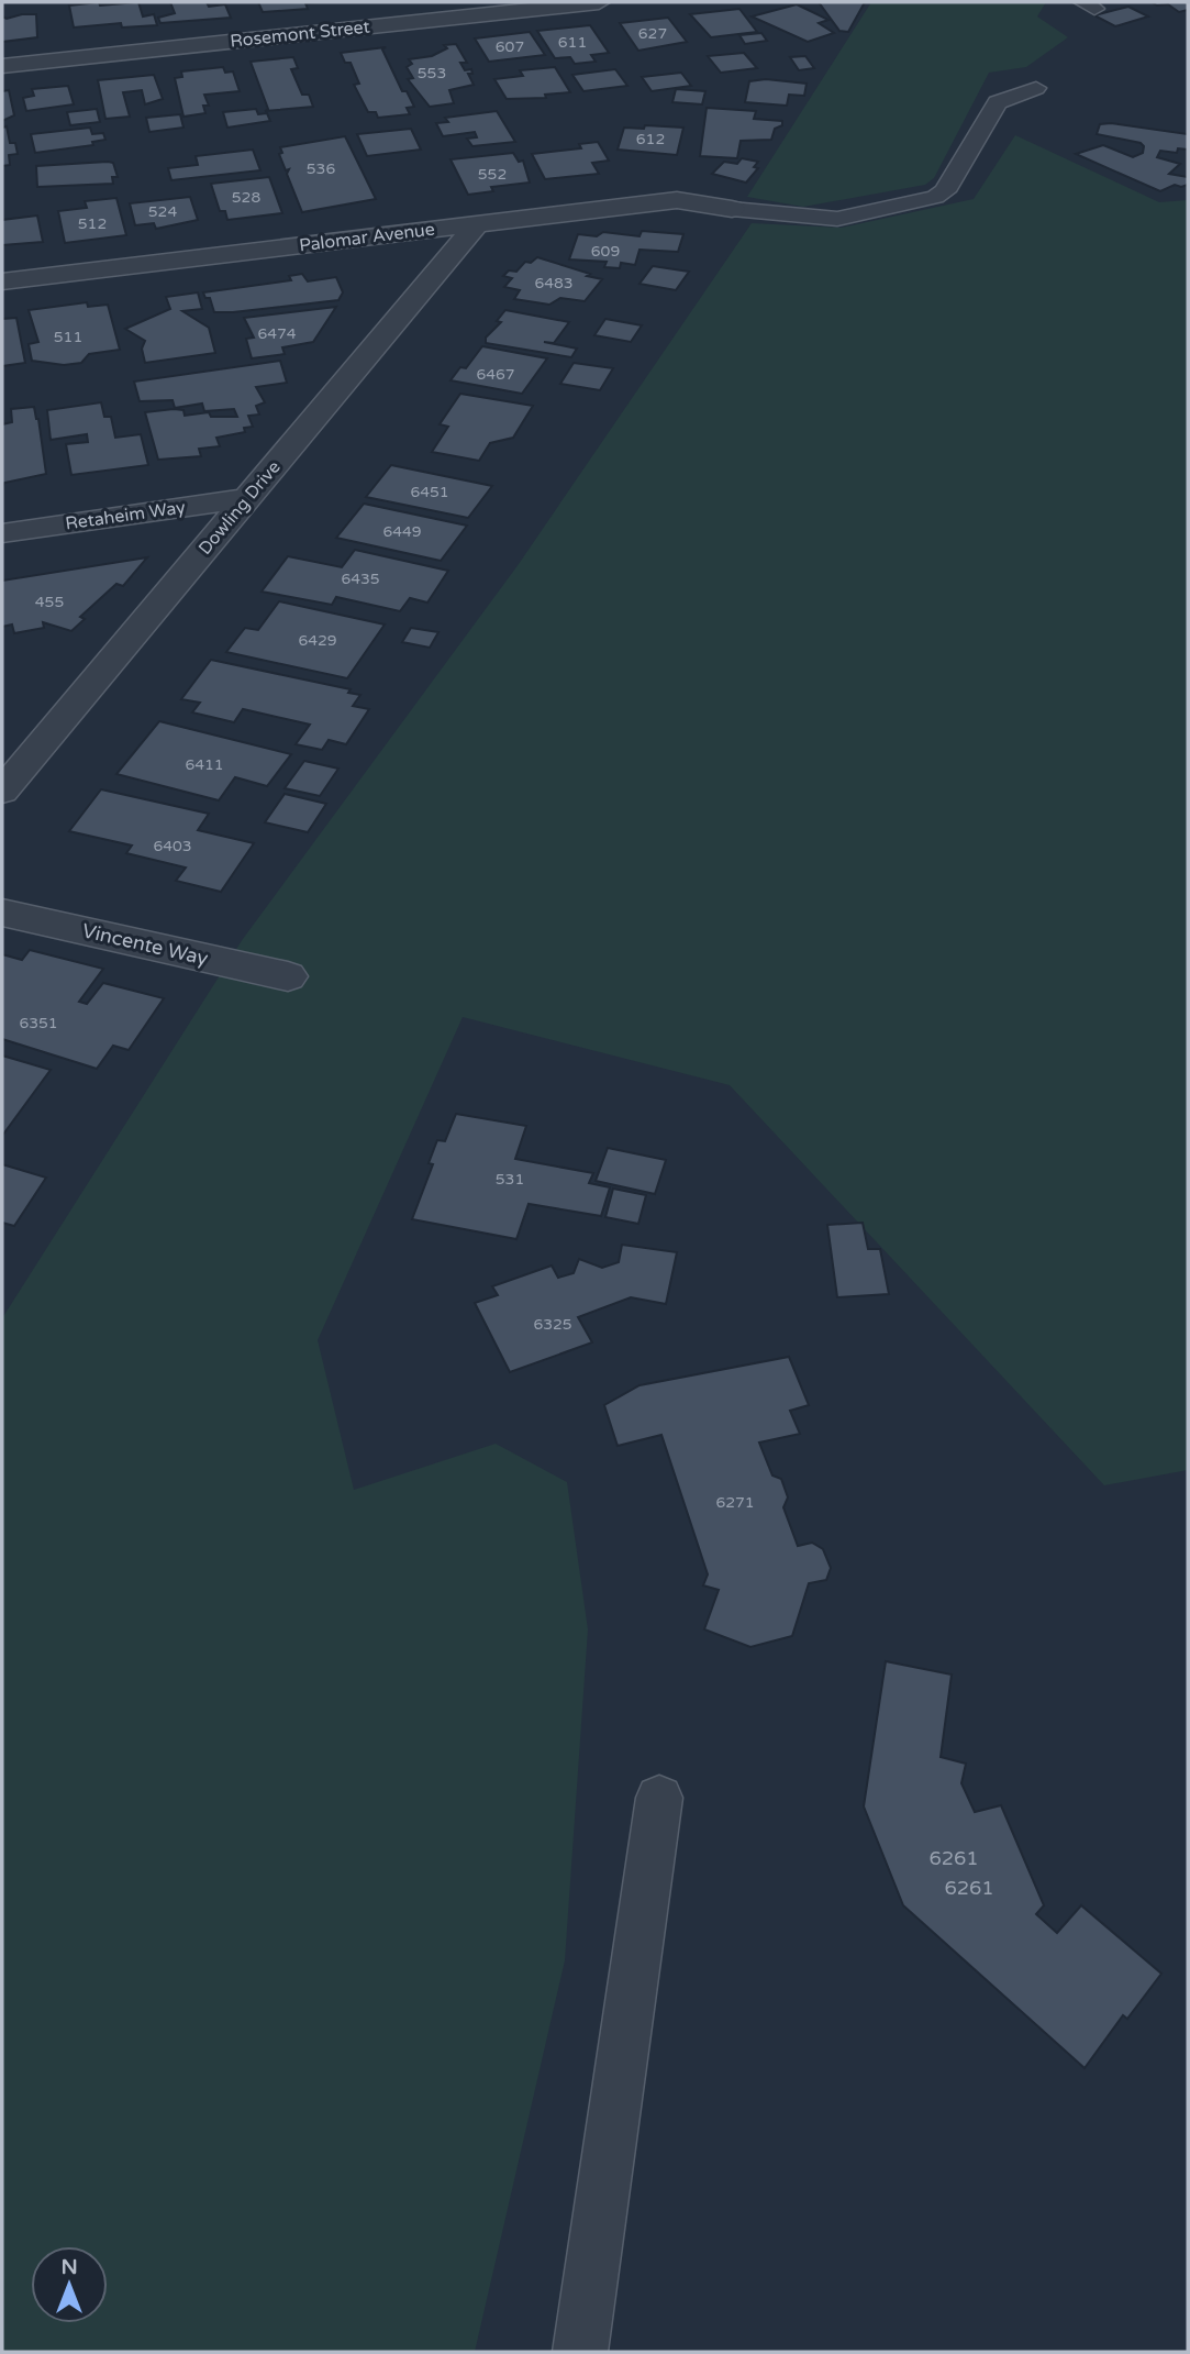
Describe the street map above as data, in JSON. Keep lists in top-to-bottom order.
{
  "streets": {
    "street": [
      "Rosemont Street",
      "Palomar Avenue",
      "Dowling Drive",
      "Retaheim Way",
      "Vincente Way"
    ]
  },
  "crossings": [
    ["Palomar Avenue", "Dowling Drive"],
    ["Dowling Drive", "Retaheim Way"]
  ],
  "house_numbers": [
    "627",
    "611",
    "607",
    "553",
    "612",
    "536",
    "552",
    "528",
    "524",
    "512",
    "609",
    "6483",
    "6474",
    "511",
    "6467",
    "6451",
    "6449",
    "6435",
    "455",
    "6429",
    "6411",
    "6403",
    "6351",
    "531",
    "6325",
    "6271",
    "6261",
    "6261"
  ],
  "north": "top"
}
